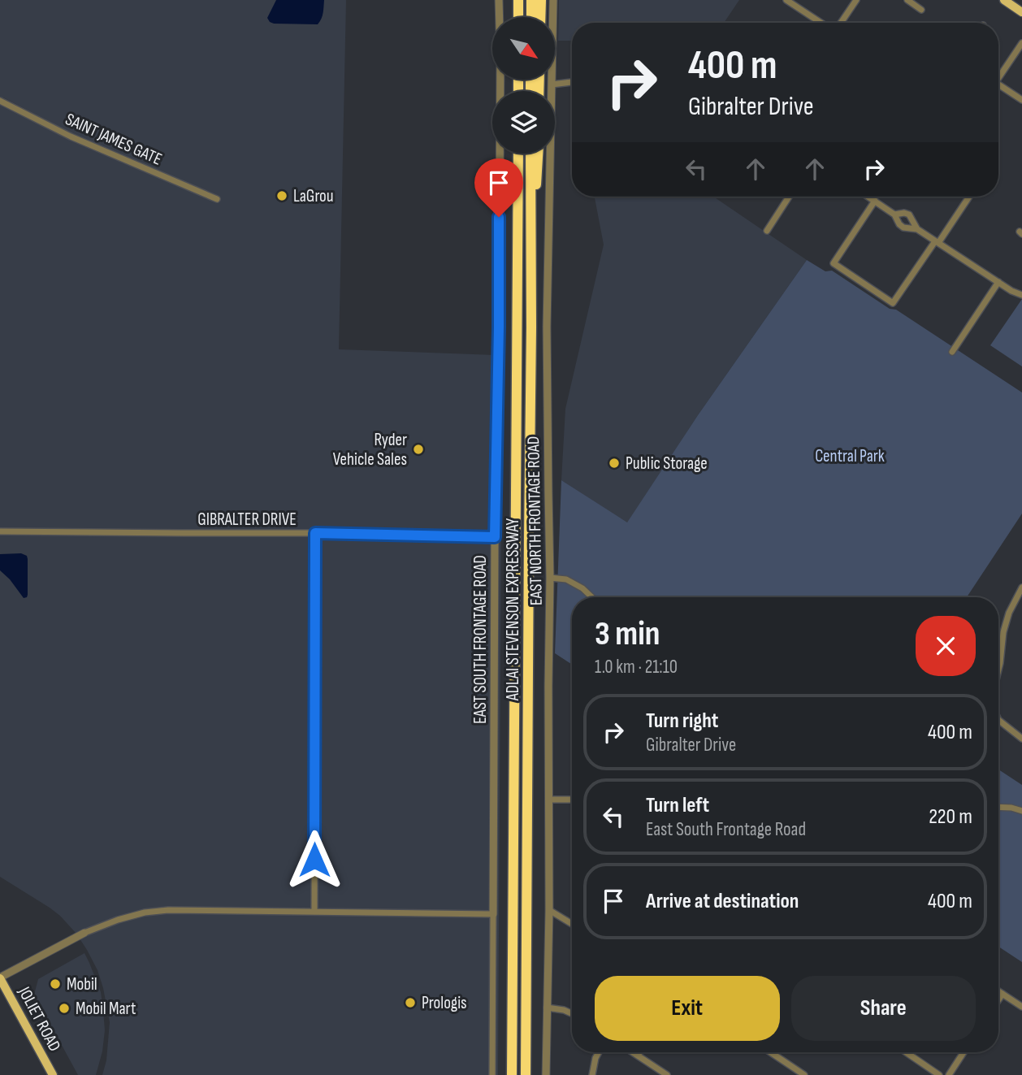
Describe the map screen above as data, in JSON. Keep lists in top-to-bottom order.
{
  "streets": {
    "highway": ["ADLAI STEVENSON EXPRESSWAY"],
    "main road": ["JOLIET ROAD"],
    "street": [
      "SAINT JAMES GATE",
      "GIBRALTER DRIVE",
      "EAST NORTH FRONTAGE ROAD",
      "EAST SOUTH FRONTAGE ROAD"
    ]
  },
  "crossings": [
    ["GIBRALTER DRIVE", "EAST SOUTH FRONTAGE ROAD"]
  ],
  "parks": ["Central Park"],
  "places": [
    "LaGrou",
    "Ryder Vehicle Sales",
    "Public Storage",
    "Mobil",
    "Prologis",
    "Mobil Mart"
  ],
  "north": "bottom right",
  "page": {
    "turn": ["400 m", "Gibralter Drive"],
    "heading": ["3 min", "1.0 km · 21:10"],
    "list": [
      {
        "name": "Turn right",
        "note": "Gibralter Drive",
        "value": "400 m"
      },
      {
        "name": "Turn left",
        "note": "East South Frontage Road",
        "value": "220 m"
      },
      {
        "name": "Arrive at destination",
        "value": "400 m"
      }
    ],
    "buttons": ["Exit", "Share"]
  }
}
